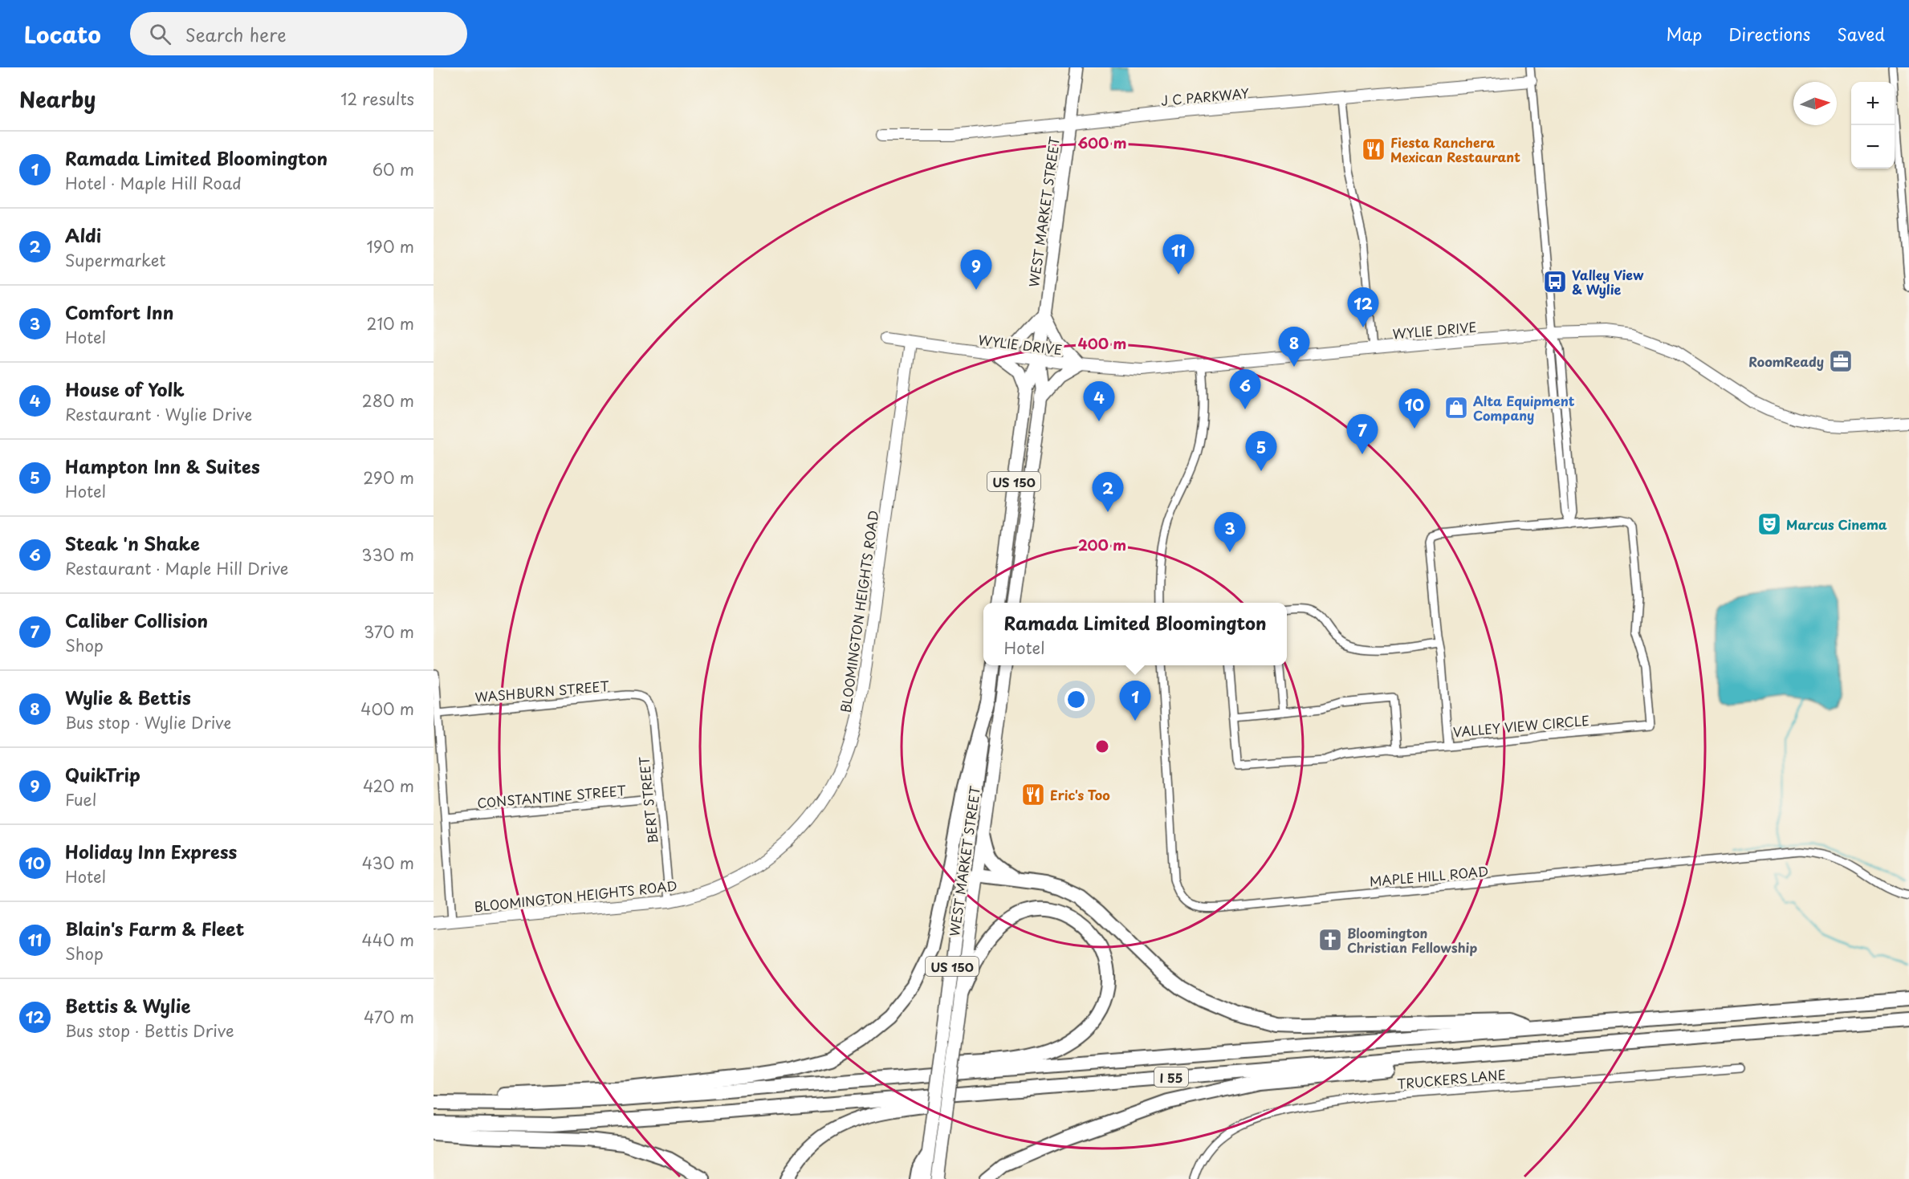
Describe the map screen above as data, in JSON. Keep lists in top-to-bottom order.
{
  "streets": {
    "highway": ["I 55"],
    "main road": [
      "J C PARKWAY",
      "WEST MARKET STREET",
      "WYLIE DRIVE",
      "US 150",
      "BLOOMINGTON HEIGHTS ROAD"
    ],
    "street": [
      "WASHBURN STREET",
      "VALLEY VIEW CIRCLE",
      "CONSTANTINE STREET",
      "BERT STREET",
      "MAPLE HILL ROAD",
      "TRUCKERS LANE"
    ]
  },
  "crossings": [
    ["J C PARKWAY", "WEST MARKET STREET"],
    ["WEST MARKET STREET", "WYLIE DRIVE"],
    ["WYLIE DRIVE", "BLOOMINGTON HEIGHTS ROAD"],
    ["BLOOMINGTON HEIGHTS ROAD", "BERT STREET"],
    ["WASHBURN STREET", "BERT STREET"],
    ["CONSTANTINE STREET", "BERT STREET"]
  ],
  "places": {
    "restaurant": ["Fiesta Ranchera Mexican Restaurant", "Eric's Too"],
    "bus stop": ["Valley View & Wylie"],
    "office": ["RoomReady"],
    "shop": ["Alta Equipment Company"],
    "theatre": ["Marcus Cinema"],
    "church": ["Bloomington Christian Fellowship"]
  },
  "north": "right",
  "page": {
    "header": "Locato",
    "search": "Search here",
    "nav": ["Map", "Directions", "Saved"],
    "heading": ["Nearby", "12 results"],
    "map_buttons": ["+", "−"],
    "list": [
      {
        "mark": "1",
        "name": "Ramada Limited Bloomington",
        "note": "Hotel · Maple Hill Road",
        "value": "60 m"
      },
      {
        "mark": "2",
        "name": "Aldi",
        "note": "Supermarket",
        "value": "190 m"
      },
      {
        "mark": "3",
        "name": "Comfort Inn",
        "note": "Hotel",
        "value": "210 m"
      },
      {
        "mark": "4",
        "name": "House of Yolk",
        "note": "Restaurant · Wylie Drive",
        "value": "280 m"
      },
      {
        "mark": "5",
        "name": "Hampton Inn & Suites",
        "note": "Hotel",
        "value": "290 m"
      },
      {
        "mark": "6",
        "name": "Steak 'n Shake",
        "note": "Restaurant · Maple Hill Drive",
        "value": "330 m"
      },
      {
        "mark": "7",
        "name": "Caliber Collision",
        "note": "Shop",
        "value": "370 m"
      },
      {
        "mark": "8",
        "name": "Wylie & Bettis",
        "note": "Bus stop · Wylie Drive",
        "value": "400 m"
      },
      {
        "mark": "9",
        "name": "QuikTrip",
        "note": "Fuel",
        "value": "420 m"
      },
      {
        "mark": "10",
        "name": "Holiday Inn Express",
        "note": "Hotel",
        "value": "430 m"
      },
      {
        "mark": "11",
        "name": "Blain's Farm & Fleet",
        "note": "Shop",
        "value": "440 m"
      },
      {
        "mark": "12",
        "name": "Bettis & Wylie",
        "note": "Bus stop · Bettis Drive",
        "value": "470 m"
      }
    ],
    "pins": [
      "11",
      "9",
      "12",
      "8",
      "6",
      "4",
      "10",
      "7",
      "5",
      "2",
      "3",
      "1"
    ],
    "popup": ["Ramada Limited Bloomington", "Hotel"]
  },
  "rings": ["600 m", "400 m", "200 m"]
}
